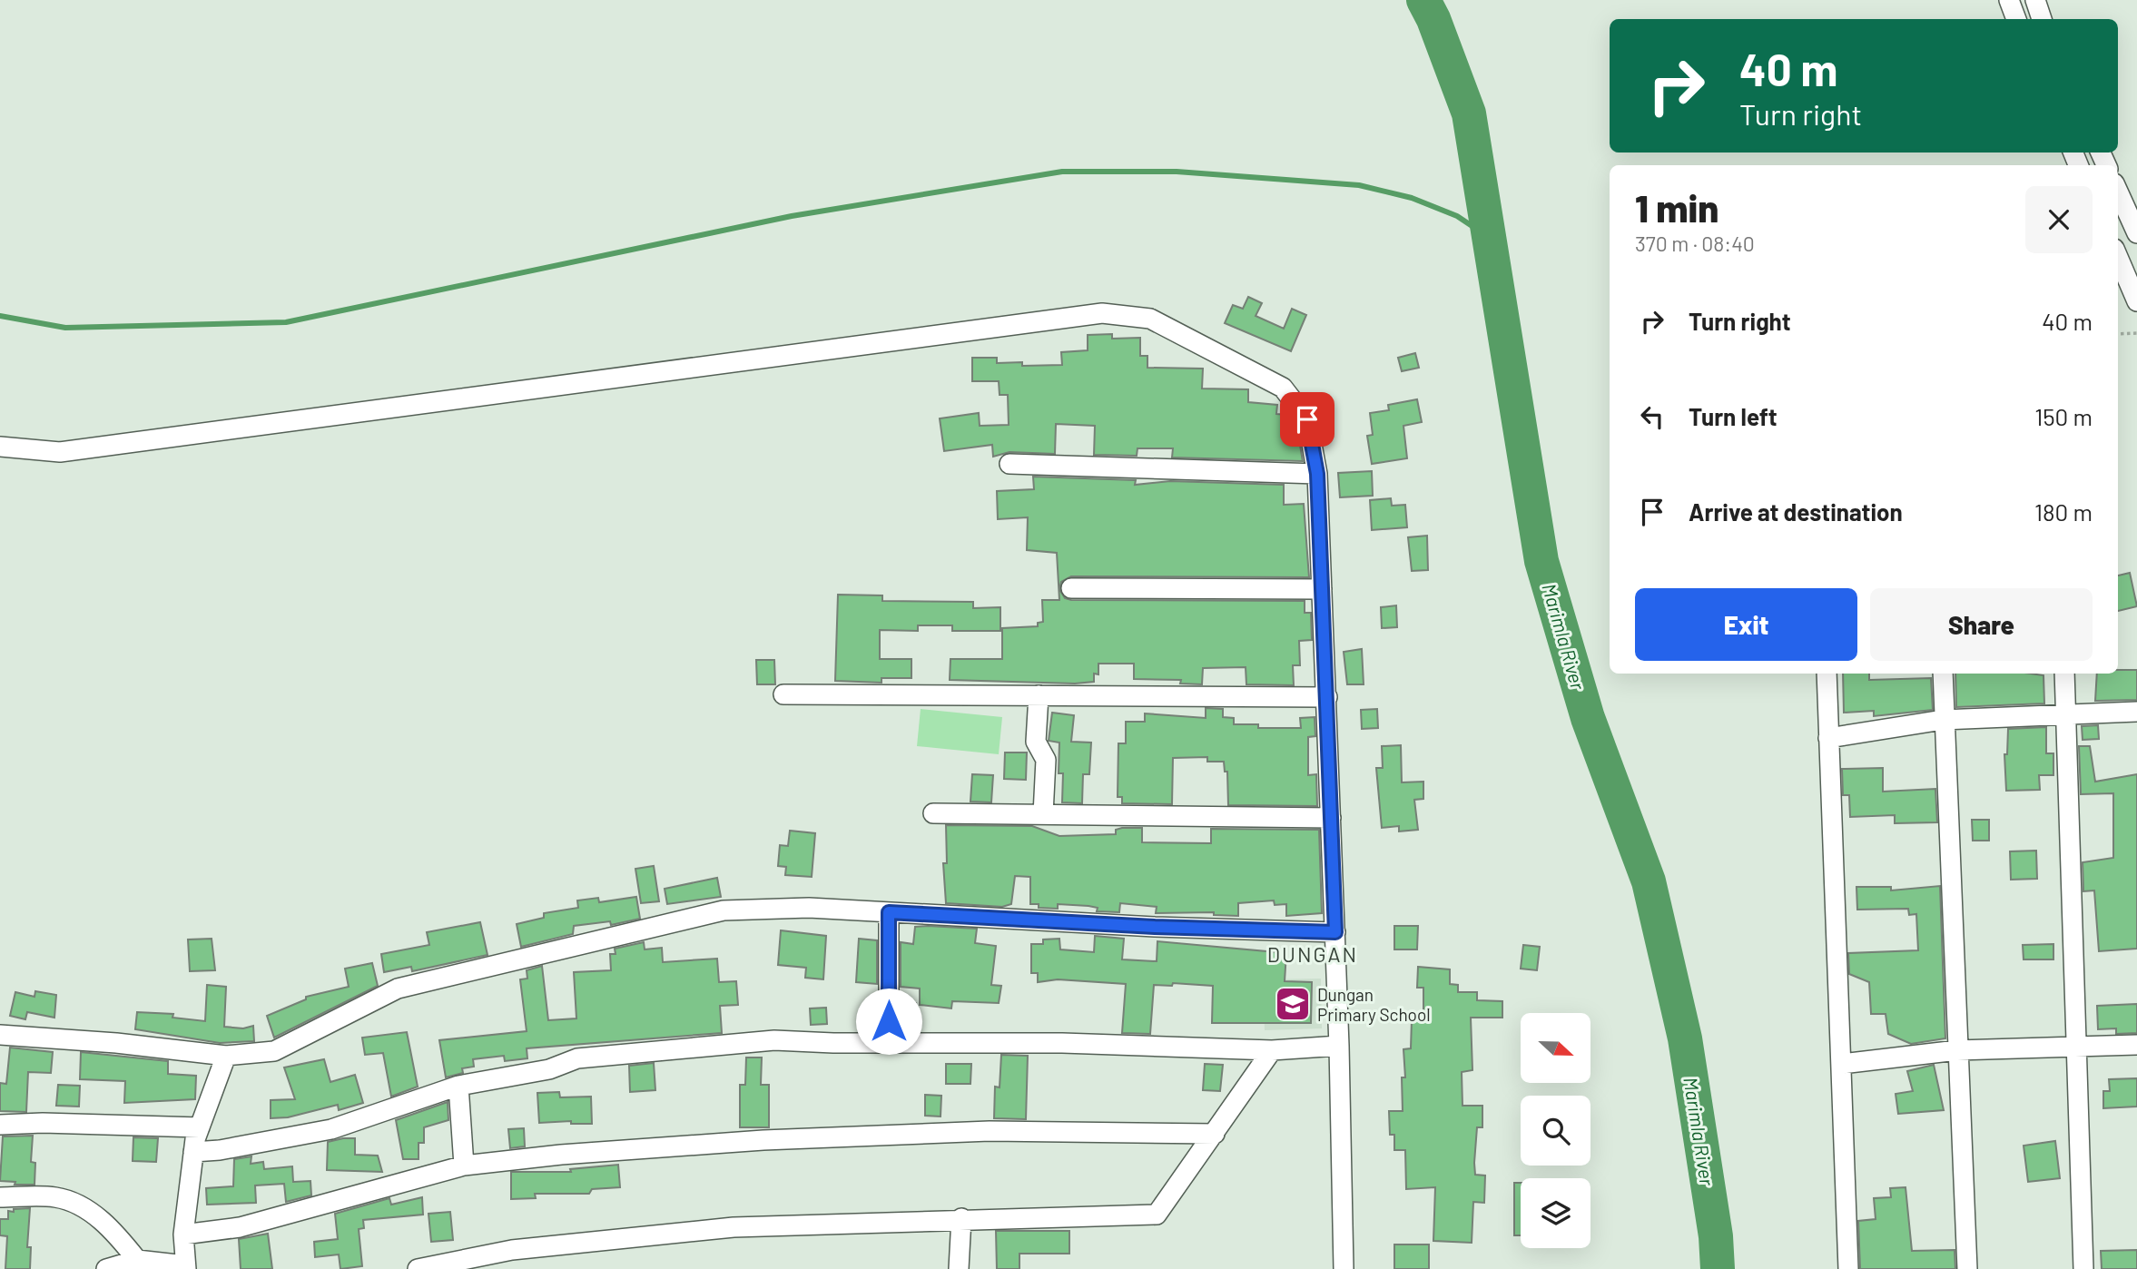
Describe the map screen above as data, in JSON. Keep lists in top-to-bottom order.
{
  "districts": ["DUNGAN"],
  "water": ["Marimla River"],
  "places": {
    "school or university": ["Dungan Primary School"]
  },
  "north": "right",
  "page": {
    "turn": ["40 m", "Turn right"],
    "heading": ["1 min", "370 m · 08:40"],
    "list": [
      {
        "name": "Turn right",
        "value": "40 m"
      },
      {
        "name": "Turn left",
        "value": "150 m"
      },
      {
        "name": "Arrive at destination",
        "value": "180 m"
      }
    ],
    "buttons": ["Exit", "Share"]
  }
}
